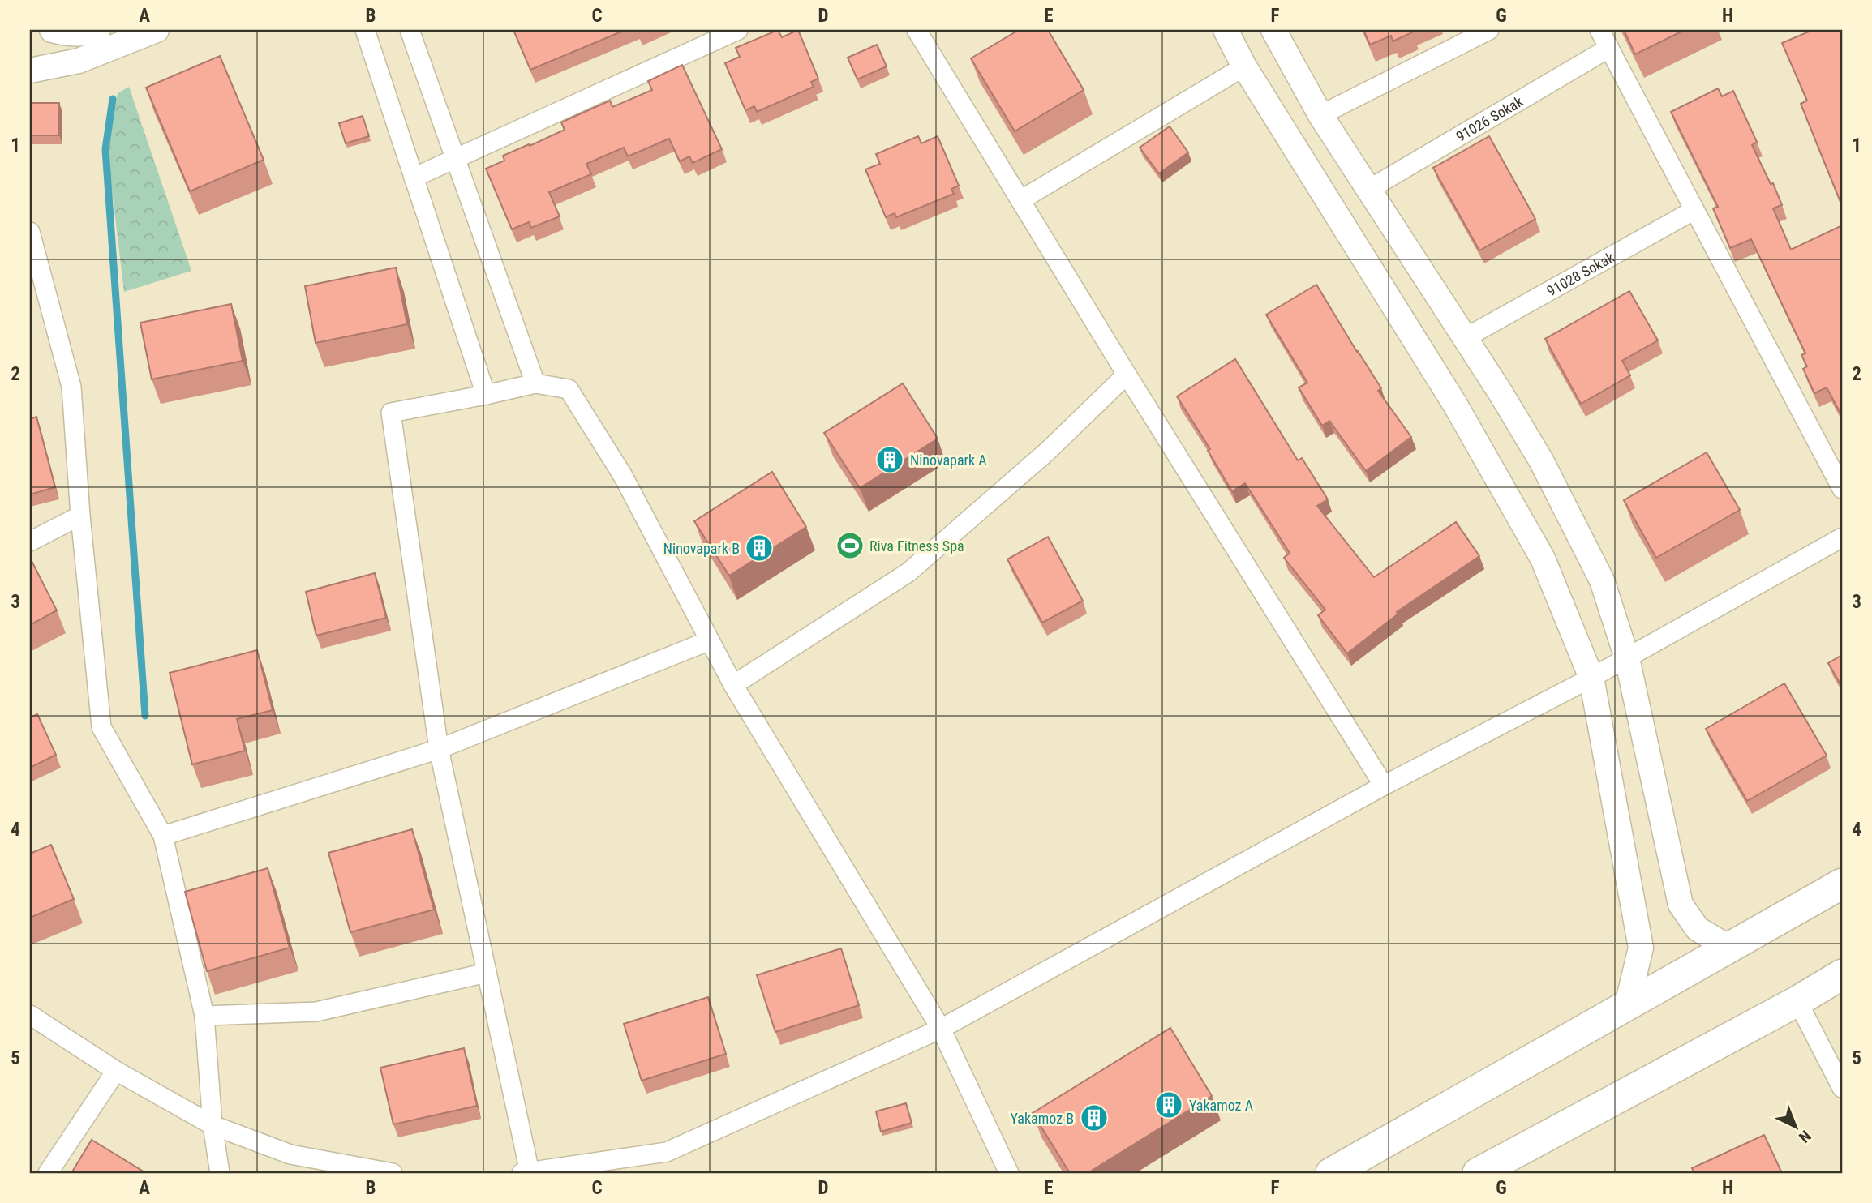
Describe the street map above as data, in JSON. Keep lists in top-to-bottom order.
{
  "streets": {
    "street": ["91026 Sokak", "91028 Sokak"]
  },
  "places": {
    "building": [
      "Ninovapark A",
      "Ninovapark B",
      "Yakamoz A",
      "Yakamoz B"
    ],
    "sports": ["Riva Fitness Spa"]
  },
  "north": "bottom right",
  "grid": {
    "columns": [
      "A",
      "B",
      "C",
      "D",
      "E",
      "F",
      "G",
      "H"
    ],
    "rows": [
      "1",
      "2",
      "3",
      "4",
      "5"
    ]
  }
}
